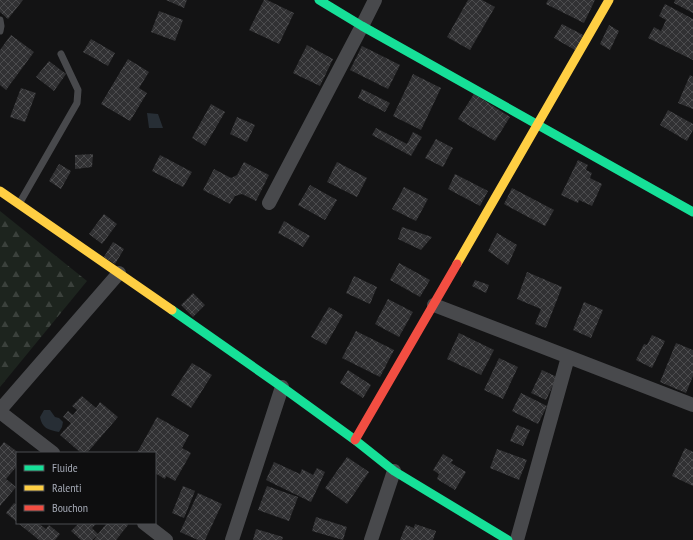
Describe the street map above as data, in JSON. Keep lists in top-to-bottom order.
{
  "legend": ["Fluide", "Ralenti", "Bouchon"]
}
